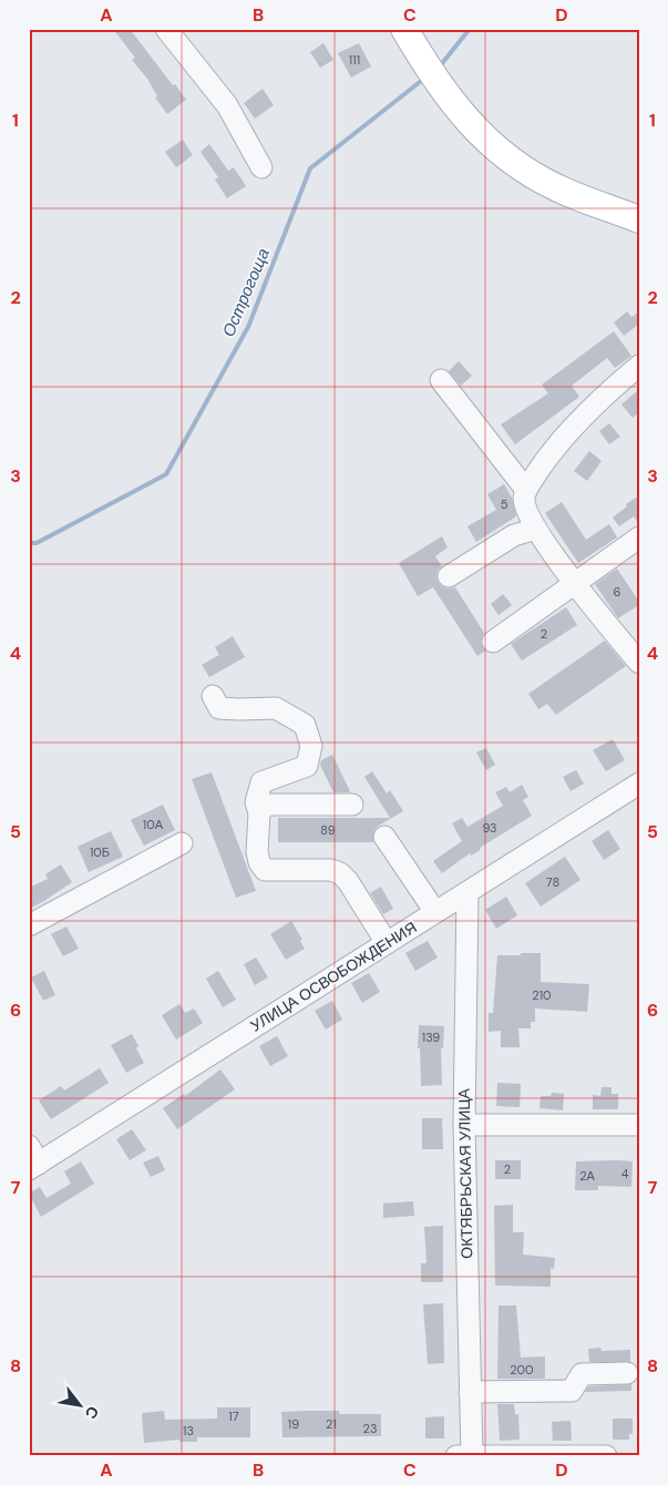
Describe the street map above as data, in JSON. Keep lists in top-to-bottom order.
{
  "streets": {
    "street": ["УЛИЦА ОСВОБОЖДЕНИЯ", "ОКТЯБРЬСКАЯ УЛИЦА"]
  },
  "crossings": [
    ["УЛИЦА ОСВОБОЖДЕНИЯ", "ОКТЯБРЬСКАЯ УЛИЦА"]
  ],
  "water": ["Острогоща"],
  "house_numbers": [
    "111",
    "5",
    "6",
    "2",
    "10А",
    "93",
    "89",
    "10Б",
    "78",
    "210",
    "139",
    "2",
    "4",
    "2А",
    "200",
    "17",
    "19",
    "21",
    "23",
    "13"
  ],
  "north": "bottom right",
  "grid": {
    "columns": [
      "A",
      "B",
      "C",
      "D"
    ],
    "rows": [
      "1",
      "2",
      "3",
      "4",
      "5",
      "6",
      "7",
      "8"
    ]
  }
}
